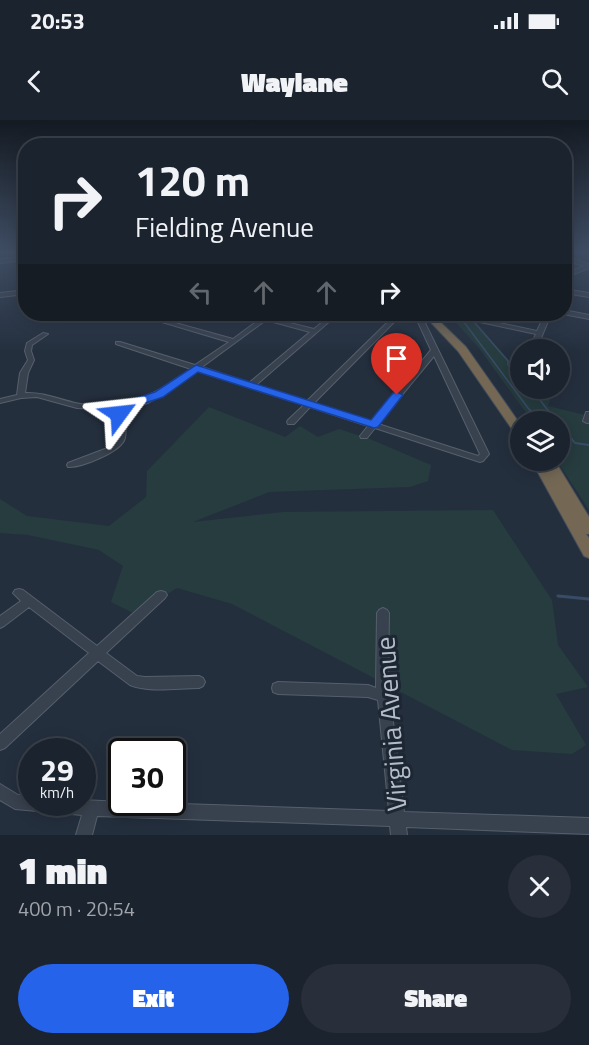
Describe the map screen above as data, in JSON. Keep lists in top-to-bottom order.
{
  "streets": {
    "street": ["Virginia Avenue"]
  },
  "page": {
    "status": "20:53",
    "header": "Waylane",
    "turn": ["120 m", "Fielding Avenue"],
    "speed": "29 km/h",
    "limit": "30",
    "heading": ["1 min", "400 m · 20:54"],
    "buttons": ["Exit", "Share"]
  }
}
